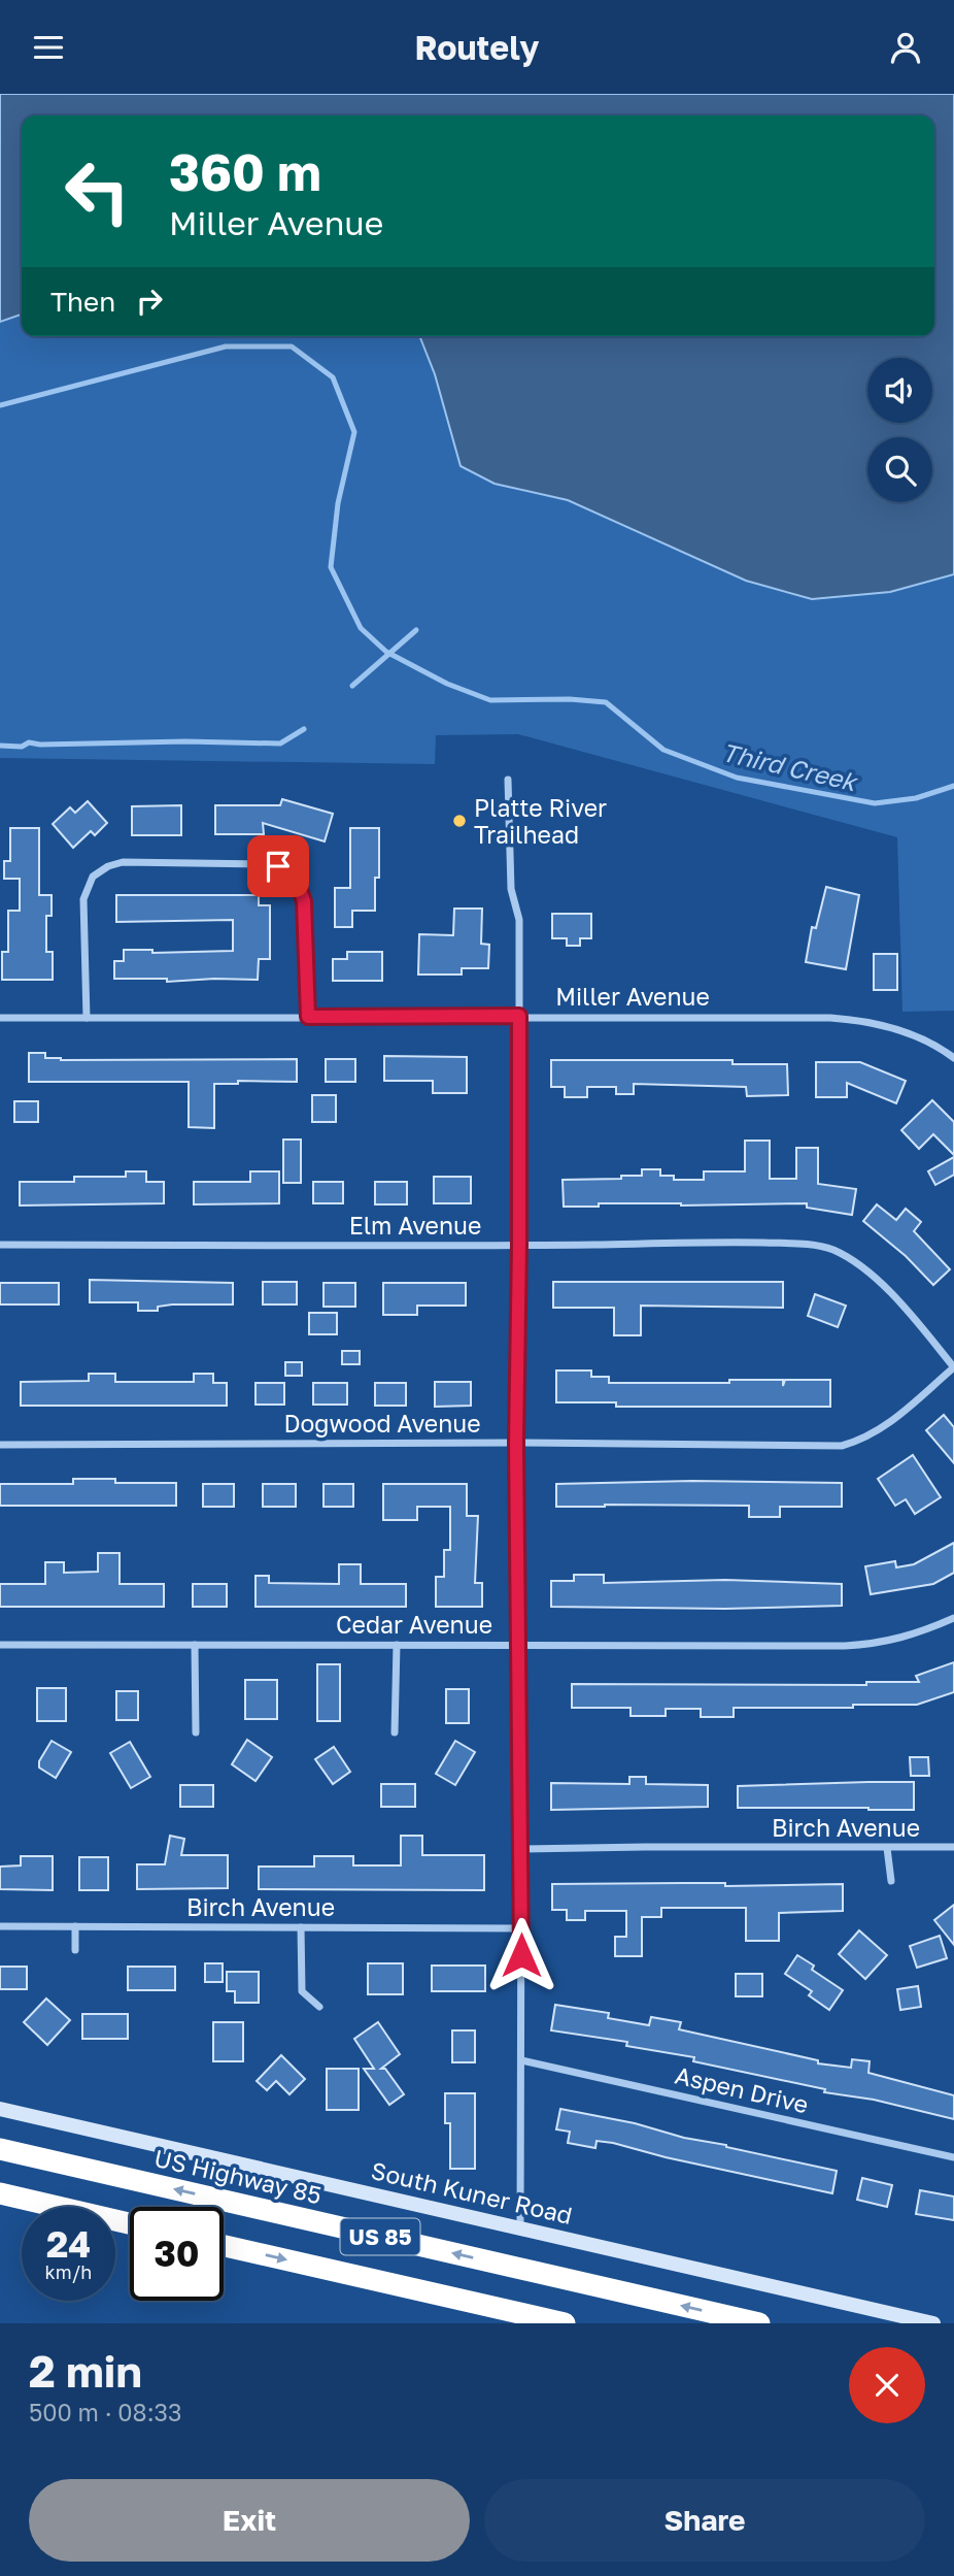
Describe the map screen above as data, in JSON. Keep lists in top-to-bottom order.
{
  "streets": {
    "highway": ["US Highway 85", "US 85"],
    "street": [
      "Miller Avenue",
      "Elm Avenue",
      "Dogwood Avenue",
      "Cedar Avenue",
      "Birch Avenue",
      "Aspen Drive",
      "South Kuner Road"
    ]
  },
  "crossings": [
    ["Elm Avenue", "Dogwood Avenue"]
  ],
  "water": ["Third Creek"],
  "places": ["Platte River Trailhead"],
  "page": {
    "header": "Routely",
    "turn": ["360 m", "Miller Avenue"],
    "then": "Then",
    "speed": "24 km/h",
    "limit": "30",
    "heading": ["2 min", "500 m · 08:33"],
    "buttons": ["Exit", "Share"]
  }
}
